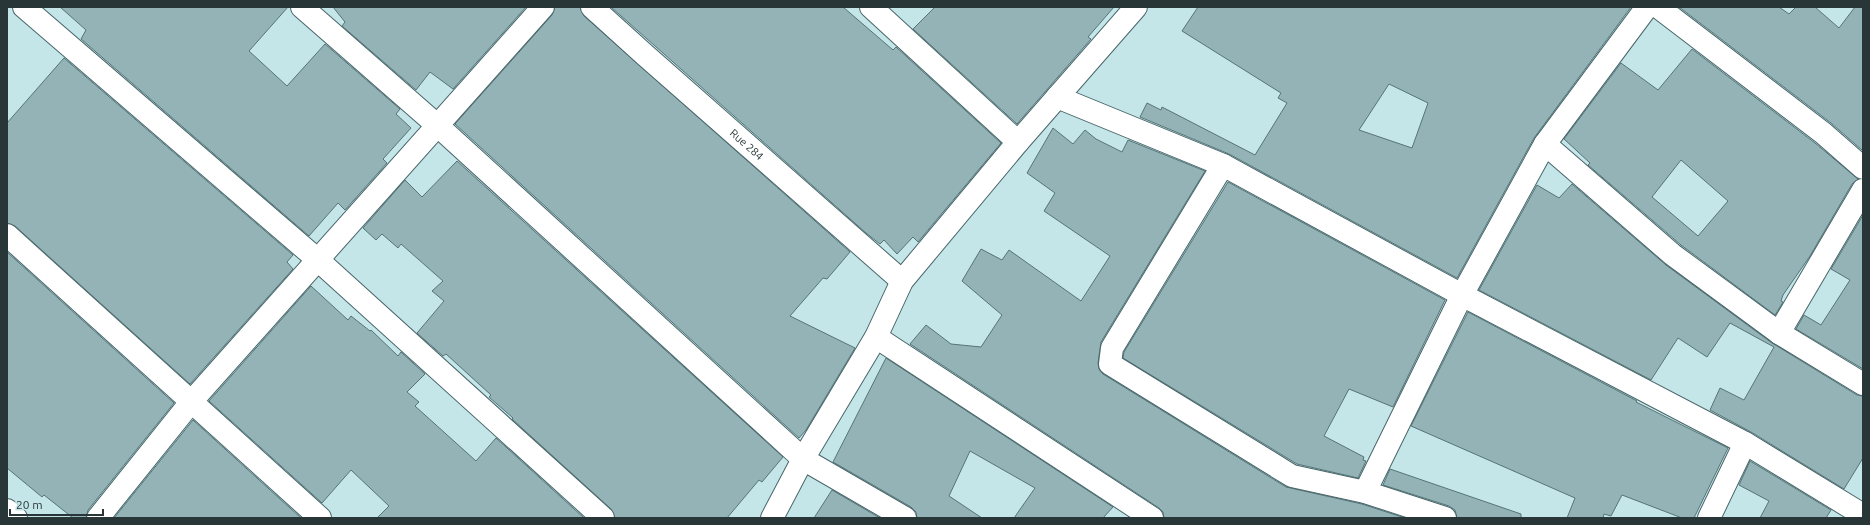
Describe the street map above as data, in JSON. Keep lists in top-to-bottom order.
{
  "streets": {
    "street": ["Rue 284"]
  },
  "scale_bar": "20 m"
}
